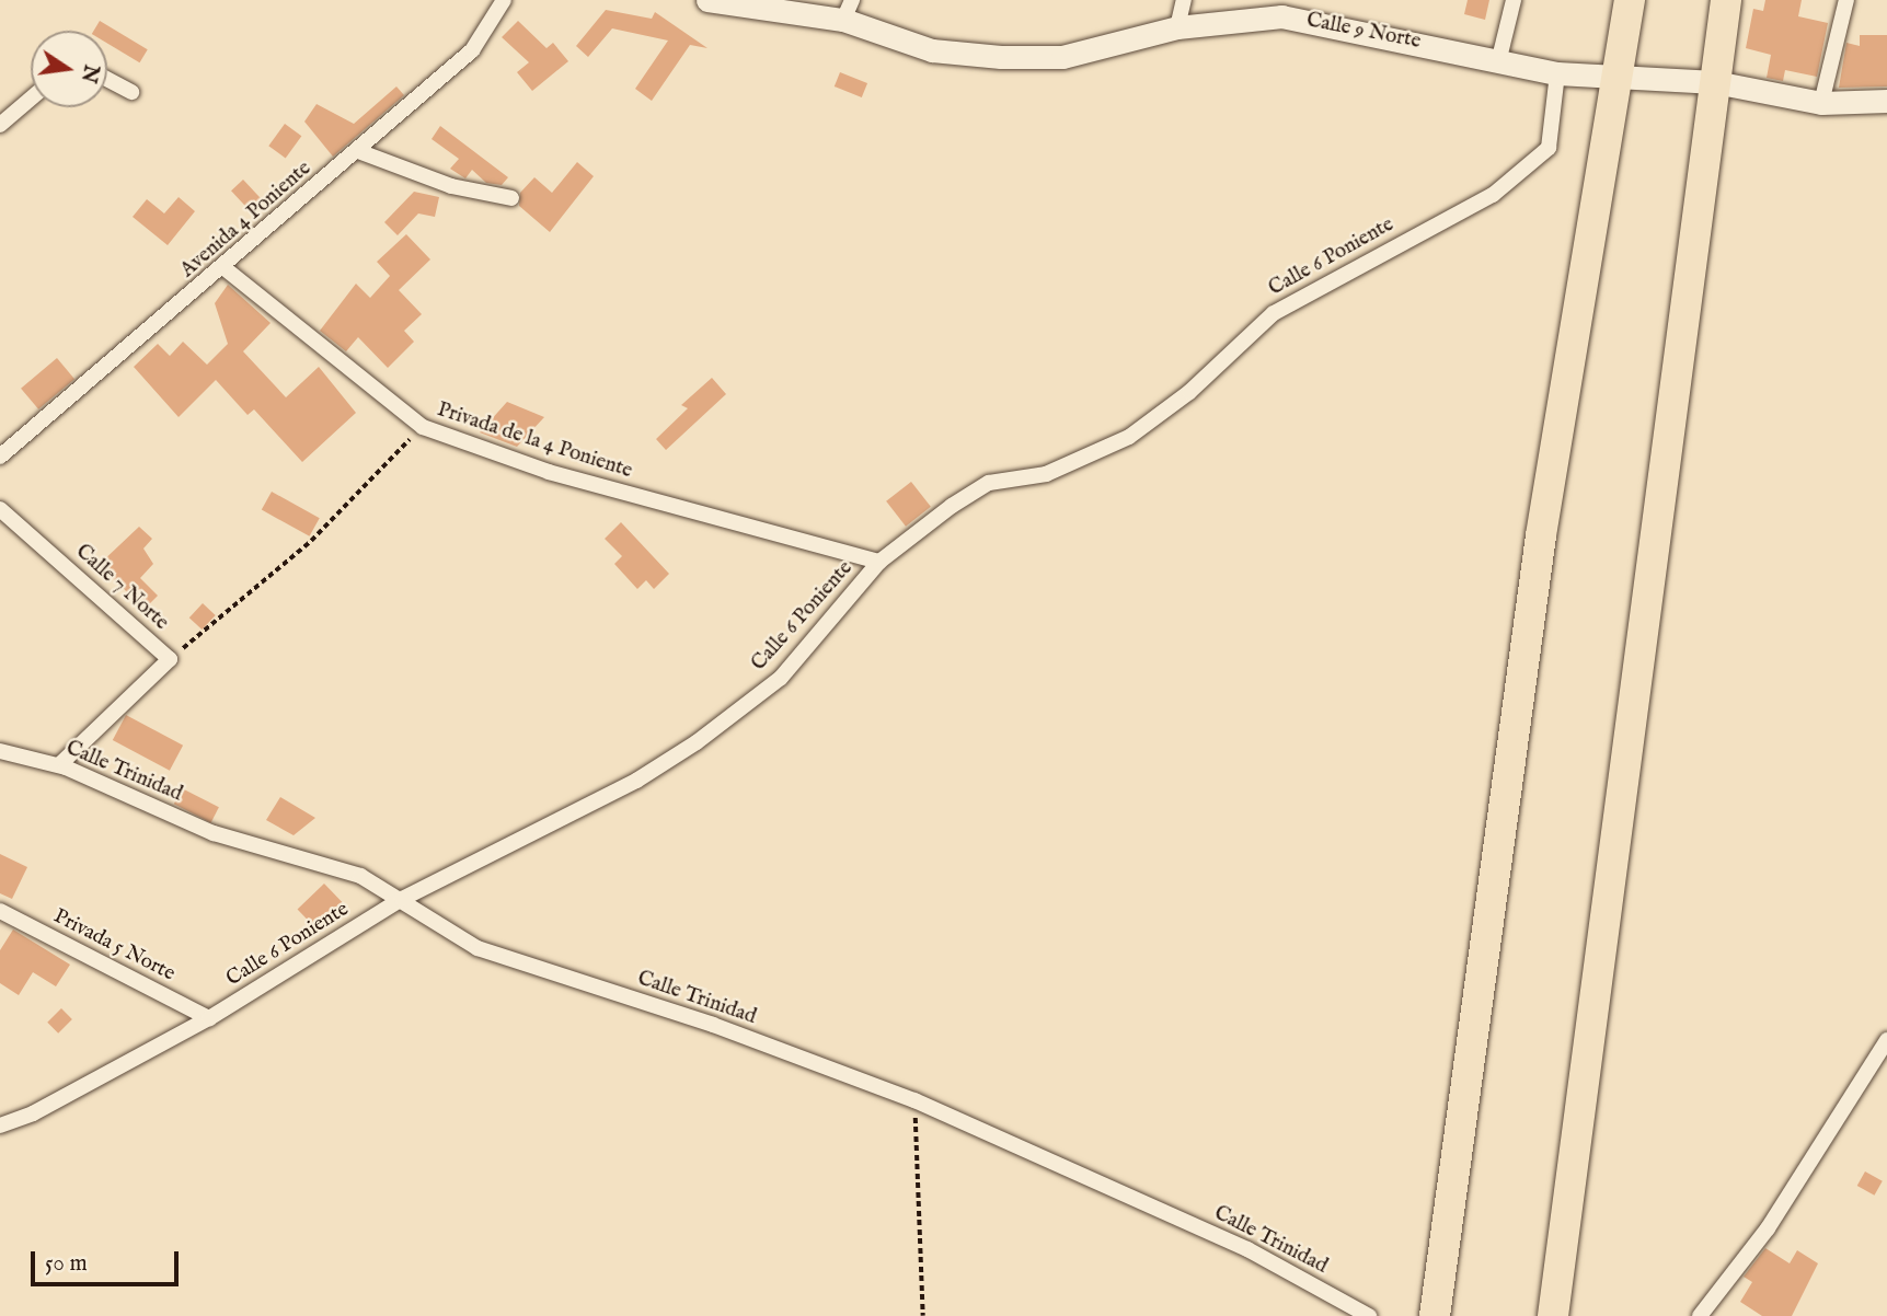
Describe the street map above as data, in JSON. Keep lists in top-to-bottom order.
{
  "streets": {
    "street": [
      "Calle 9 Norte",
      "Avenida 4 Poniente",
      "Calle 6 Poniente",
      "Privada de la 4 Poniente",
      "Calle 7 Norte",
      "Calle Trinidad",
      "Privada 5 Norte"
    ]
  },
  "crossings": [
    ["Calle 9 Norte", "Calle 6 Poniente"],
    ["Avenida 4 Poniente", "Privada de la 4 Poniente"],
    ["Calle 6 Poniente", "Privada de la 4 Poniente"],
    ["Calle 6 Poniente", "Calle Trinidad"],
    ["Calle 6 Poniente", "Privada 5 Norte"],
    ["Calle 7 Norte", "Calle Trinidad"]
  ],
  "scale_bar": "50 m",
  "north": "right"
}
